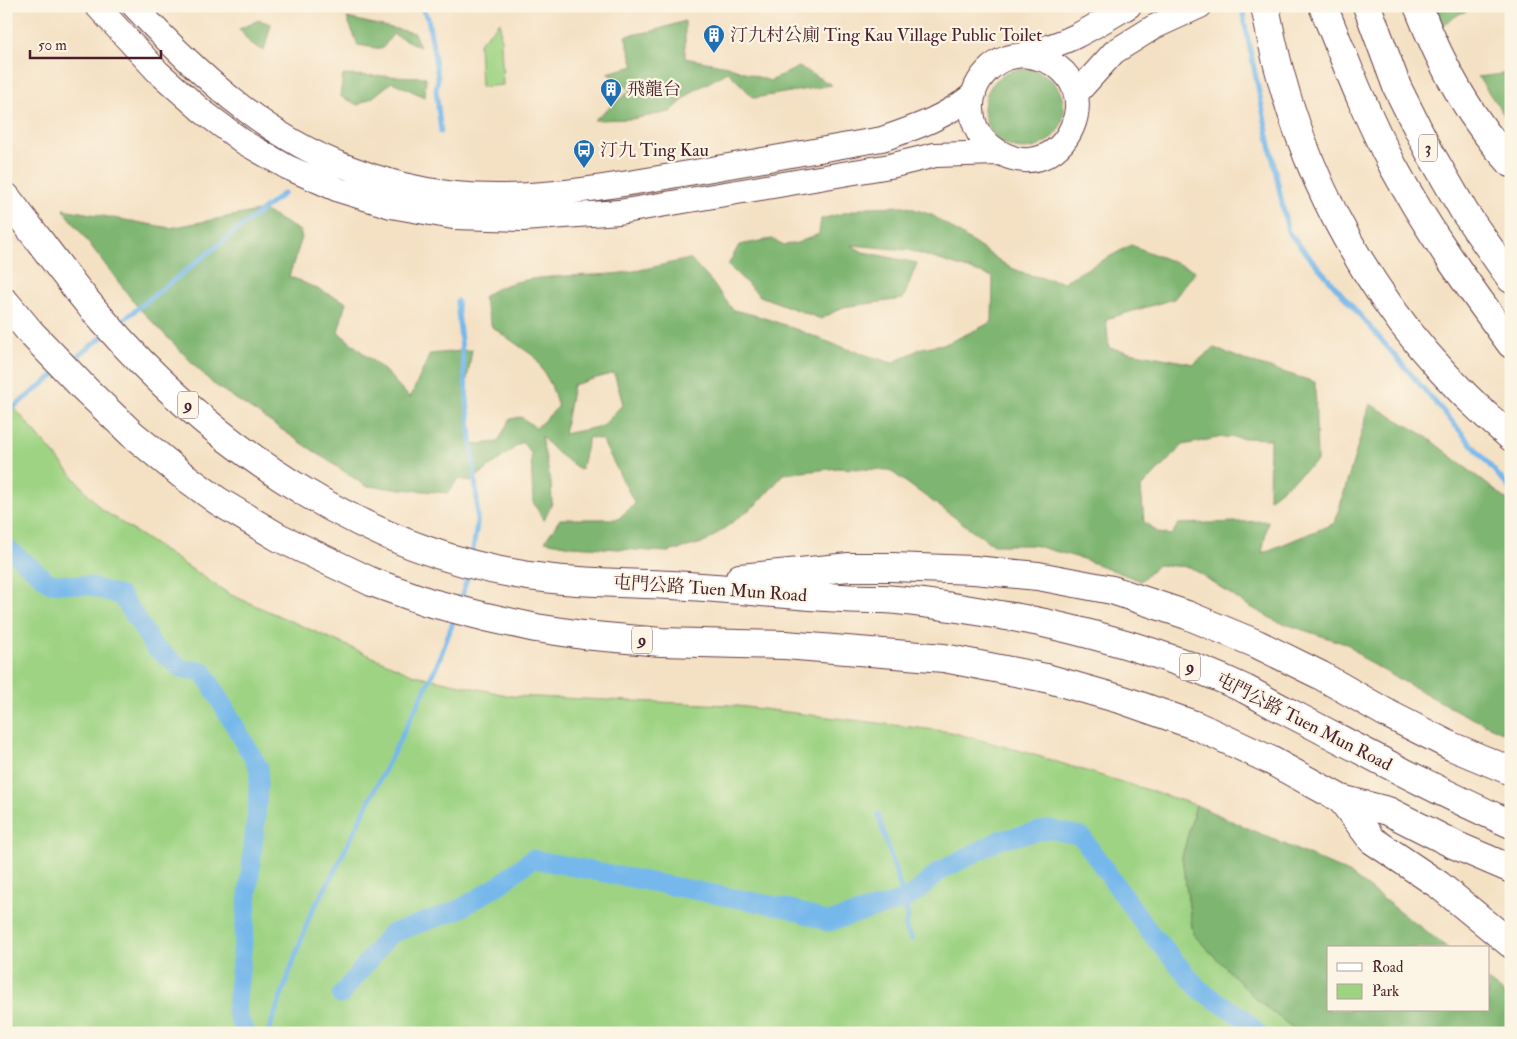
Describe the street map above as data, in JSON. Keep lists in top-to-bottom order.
{
  "streets": {
    "highway": ["3", "9", "屯門公路 Tuen Mun Road"]
  },
  "places": {
    "building": ["汀九村公廁 Ting Kau Village Public Toilet", "飛龍台"],
    "bus stop": ["汀九 Ting Kau"]
  },
  "legend": ["Road", "Park"],
  "scale_bar": "50 m"
}
